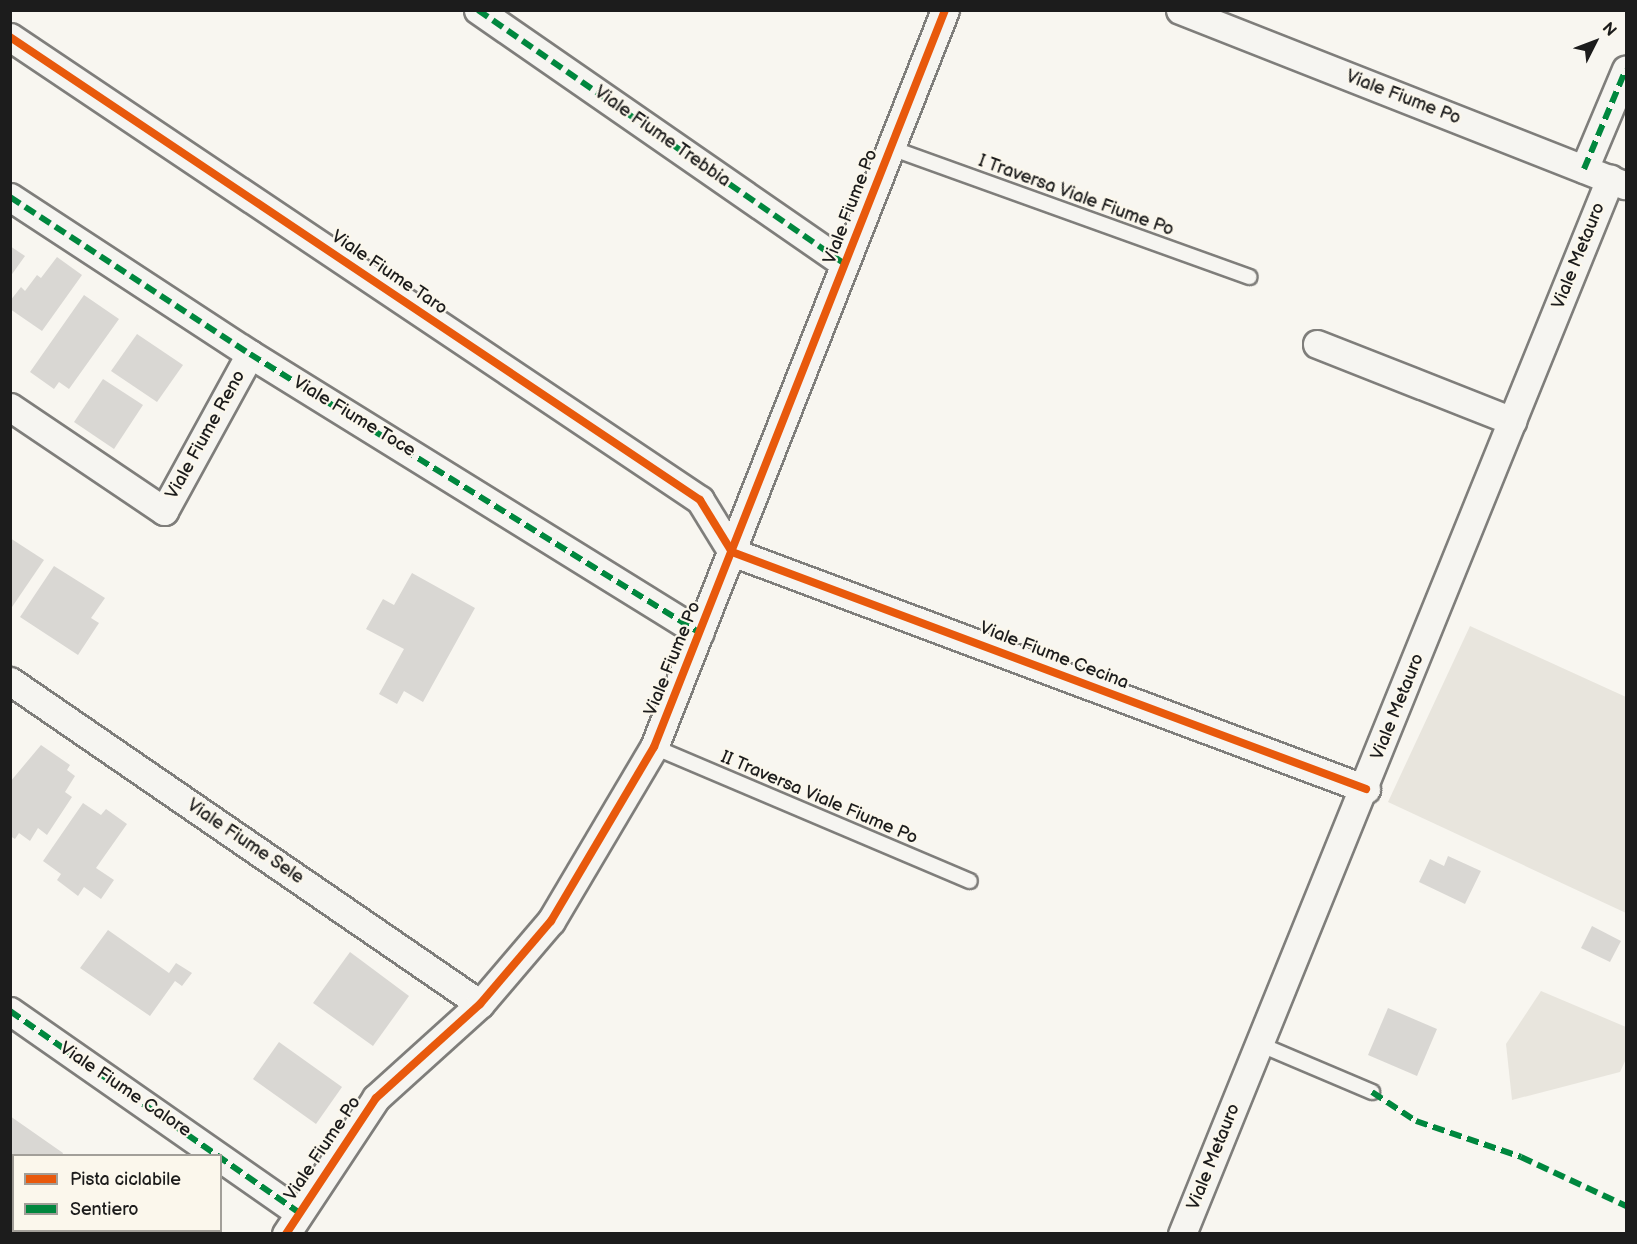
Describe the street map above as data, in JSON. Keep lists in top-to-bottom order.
{
  "streets": {
    "street": [
      "Viale Fiume Po",
      "Viale Fiume Trebbia",
      "Viale Metauro",
      "Viale Fiume Taro",
      "Viale Fiume Toce",
      "Viale Fiume Reno",
      "Viale Fiume Cecina",
      "Viale Fiume Sele",
      "Viale Fiume Calore"
    ],
    "lane": ["I Traversa Viale Fiume Po", "II Traversa Viale Fiume Po"]
  },
  "crossings": [
    ["Viale Fiume Po", "Viale Fiume Trebbia"],
    ["Viale Fiume Po", "I Traversa Viale Fiume Po"],
    ["Viale Fiume Po", "Viale Metauro"],
    ["Viale Fiume Po", "Viale Fiume Taro"],
    ["Viale Fiume Po", "Viale Fiume Toce"],
    ["Viale Fiume Po", "Viale Fiume Cecina"],
    ["Viale Fiume Po", "II Traversa Viale Fiume Po"],
    ["Viale Fiume Po", "Viale Fiume Sele"],
    ["Viale Fiume Po", "Viale Fiume Calore"],
    ["Viale Metauro", "Viale Fiume Cecina"],
    ["Viale Fiume Taro", "Viale Fiume Cecina"],
    ["Viale Fiume Toce", "Viale Fiume Reno"]
  ],
  "legend": ["Pista ciclabile", "Sentiero"],
  "north": "top right"
}
